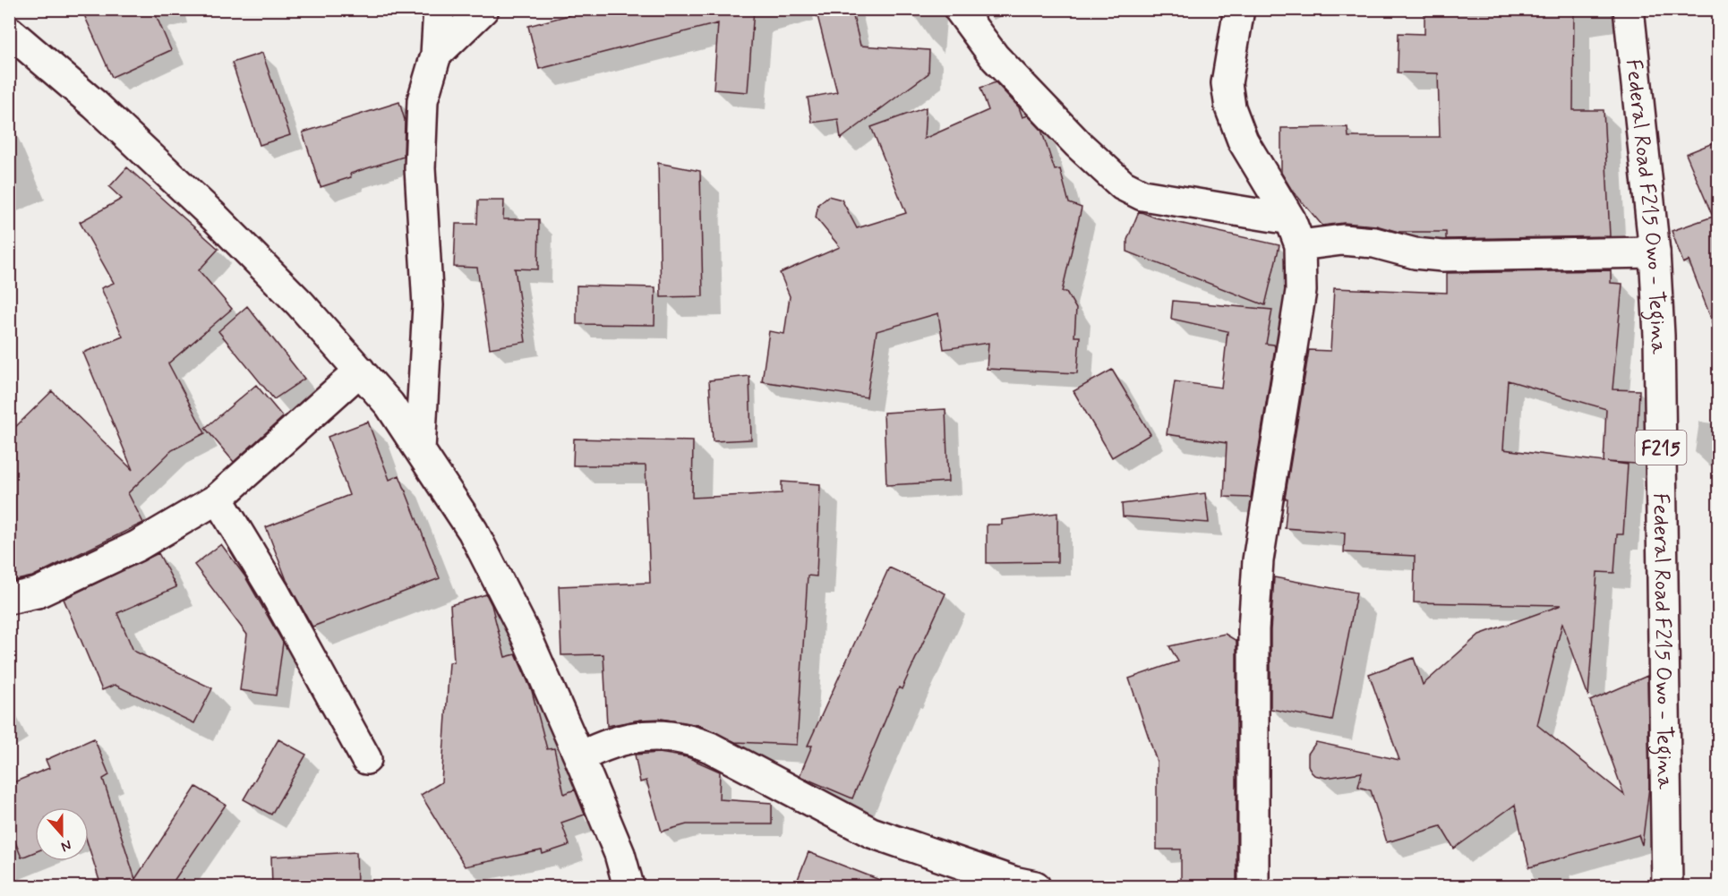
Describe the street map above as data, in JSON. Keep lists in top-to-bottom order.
{
  "streets": {
    "street": ["Federal Road F215 Owo - Tegina", "F215"]
  },
  "north": "bottom"
}
